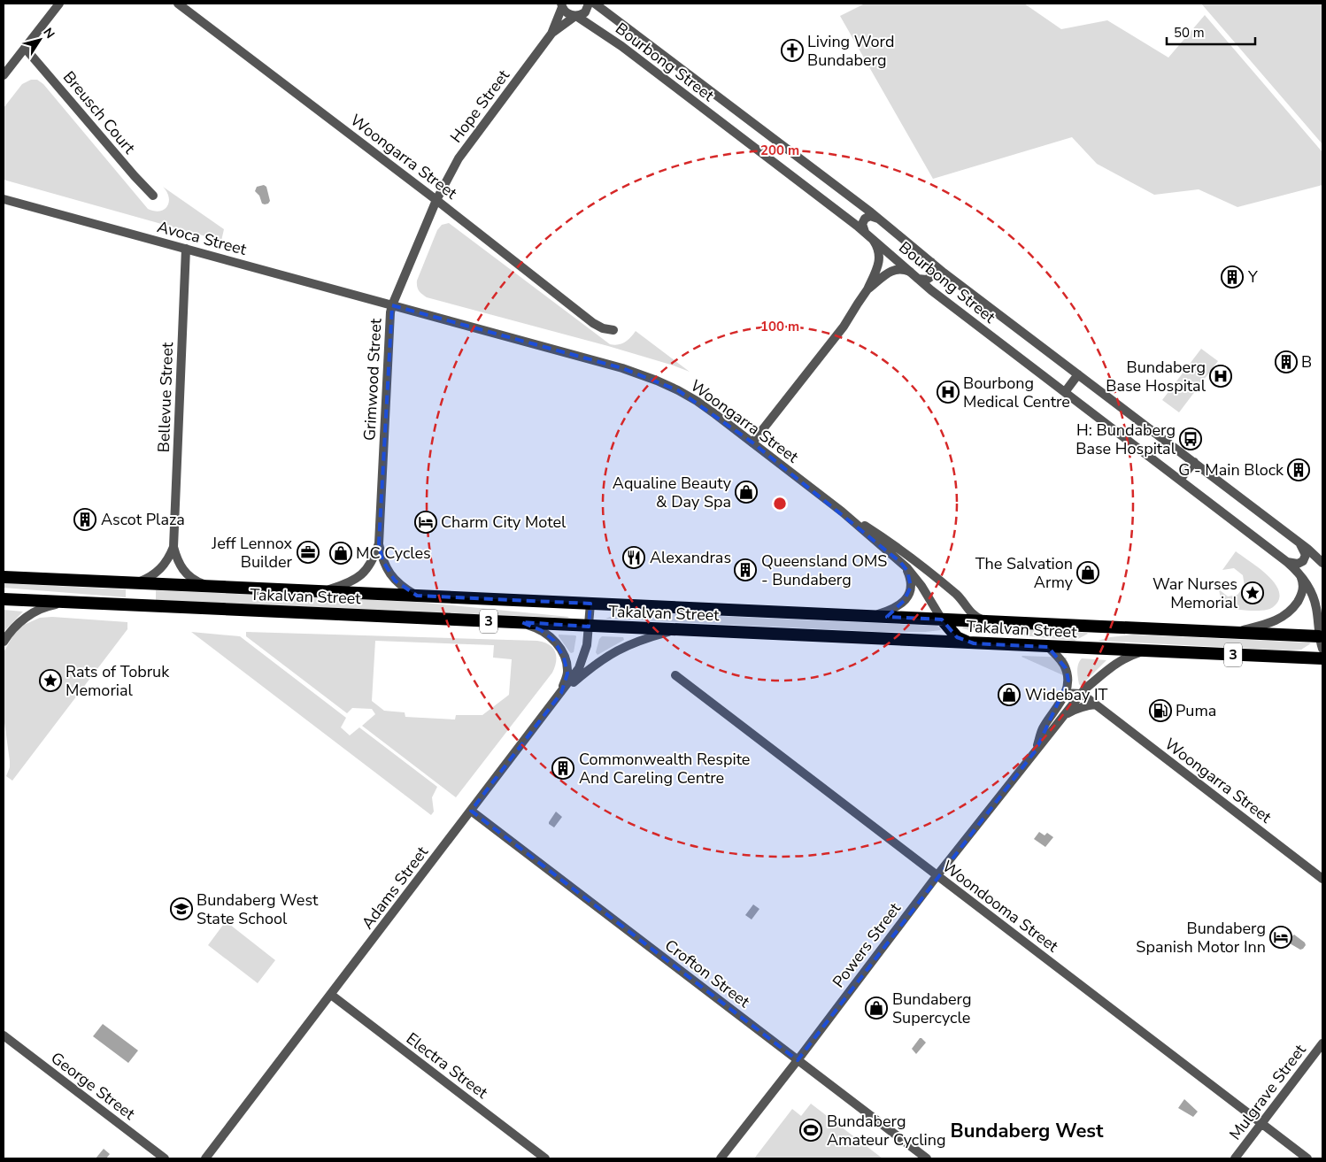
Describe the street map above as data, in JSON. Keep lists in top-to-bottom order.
{
  "streets": {
    "highway": ["Takalvan Street", "3"],
    "street": [
      "Bourbong Street",
      "Hope Street",
      "Breusch Court",
      "Woongarra Street",
      "Avoca Street",
      "Grimwood Street",
      "Bellevue Street",
      "Adams Street",
      "Woondooma Street",
      "Powers Street",
      "Crofton Street",
      "Electra Street",
      "George Street",
      "Mulgrave Street"
    ]
  },
  "crossings": [
    ["Bourbong Street", "Hope Street"],
    ["Bourbong Street", "Takalvan Street"],
    ["Hope Street", "Woongarra Street"],
    ["Hope Street", "Grimwood Street"],
    ["Woongarra Street", "Avoca Street"],
    ["Woongarra Street", "Grimwood Street"],
    ["Woongarra Street", "Takalvan Street"],
    ["Woongarra Street", "Powers Street"],
    ["Avoca Street", "Grimwood Street"],
    ["Avoca Street", "Bellevue Street"],
    ["Grimwood Street", "Takalvan Street"],
    ["Bellevue Street", "Takalvan Street"],
    ["Takalvan Street", "Adams Street"],
    ["Takalvan Street", "Powers Street"],
    ["Adams Street", "Crofton Street"],
    ["Adams Street", "Electra Street"],
    ["Woondooma Street", "Powers Street"],
    ["Woondooma Street", "Mulgrave Street"],
    ["Powers Street", "Crofton Street"]
  ],
  "districts": ["Bundaberg West"],
  "places": {
    "church": ["Living Word Bundaberg"],
    "building": [
      "Y",
      "B",
      "G - Main Block",
      "Ascot Plaza",
      "Queensland OMS - Bundaberg",
      "Commonwealth Respite And Careling Centre"
    ],
    "hospital": ["Bundaberg Base Hospital", "Bourbong Medical Centre"],
    "bus stop": ["H: Bundaberg Base Hospital"],
    "shop": [
      "Aqualine Beauty & Day Spa",
      "MC Cycles",
      "The Salvation Army",
      "Widebay IT",
      "Bundaberg Supercycle"
    ],
    "hotel": ["Charm City Motel", "Bundaberg Spanish Motor Inn"],
    "office": ["Jeff Lennox Builder"],
    "restaurant": ["Alexandras"],
    "place": ["War Nurses Memorial", "Rats of Tobruk Memorial"],
    "fuel station": ["Puma"],
    "school or university": ["Bundaberg West State School"],
    "sports": ["Bundaberg Amateur Cycling"]
  },
  "scale_bar": "50 m",
  "north": "top right",
  "rings": ["200 m", "100 m"]
}
